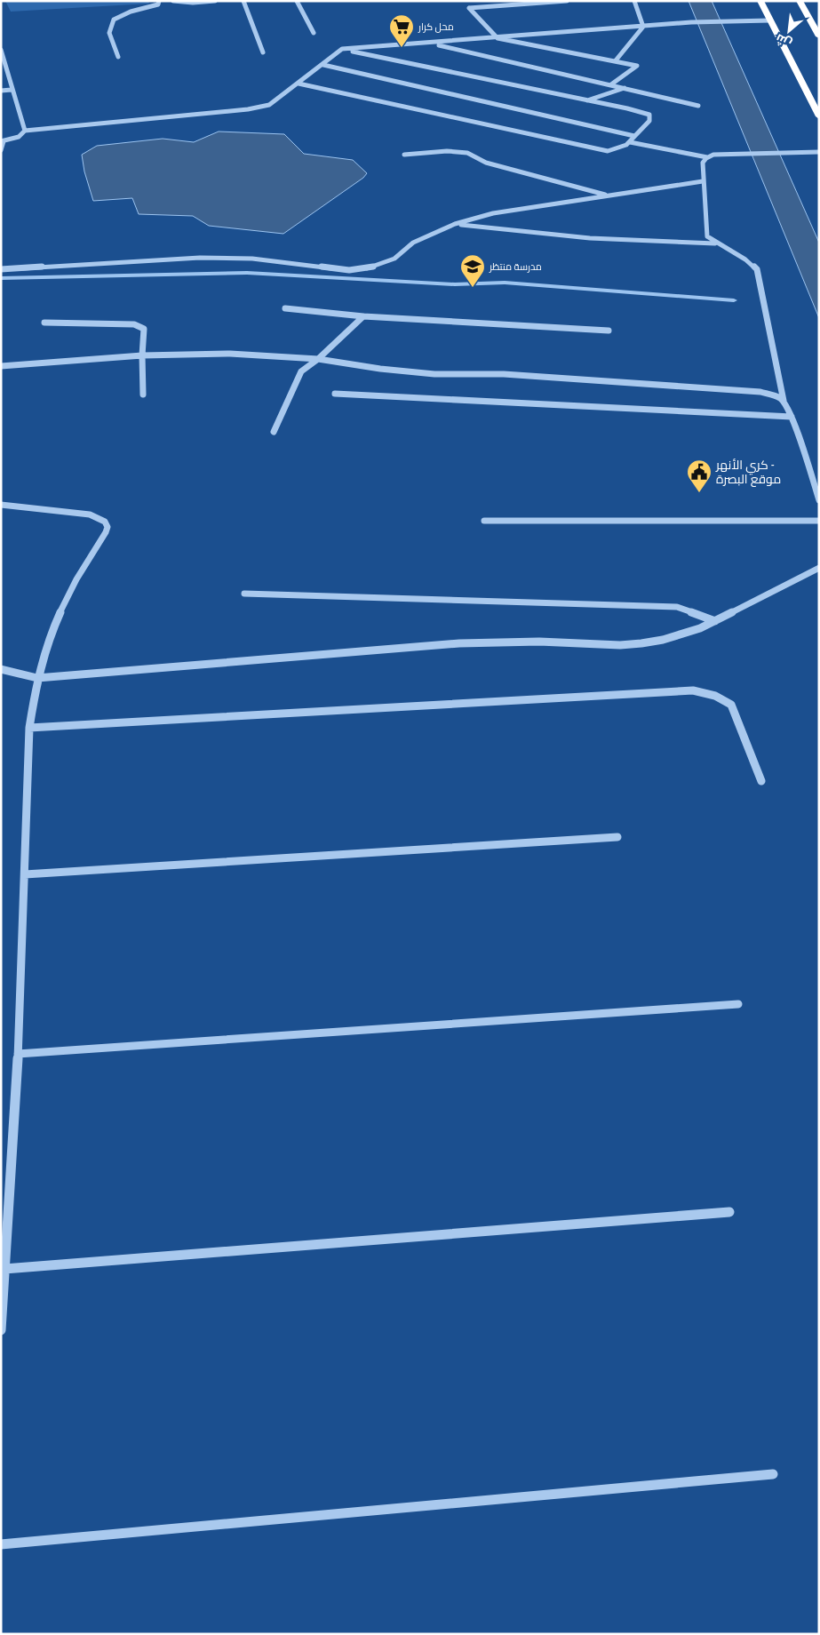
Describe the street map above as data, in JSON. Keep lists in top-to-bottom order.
{
  "places": {
    "supermarket": ["محل كرار"],
    "school or university": ["مدرسة منتظر"],
    "public building": ["كري الأنهر - موقع البصرة"]
  },
  "north": "bottom left"
}
